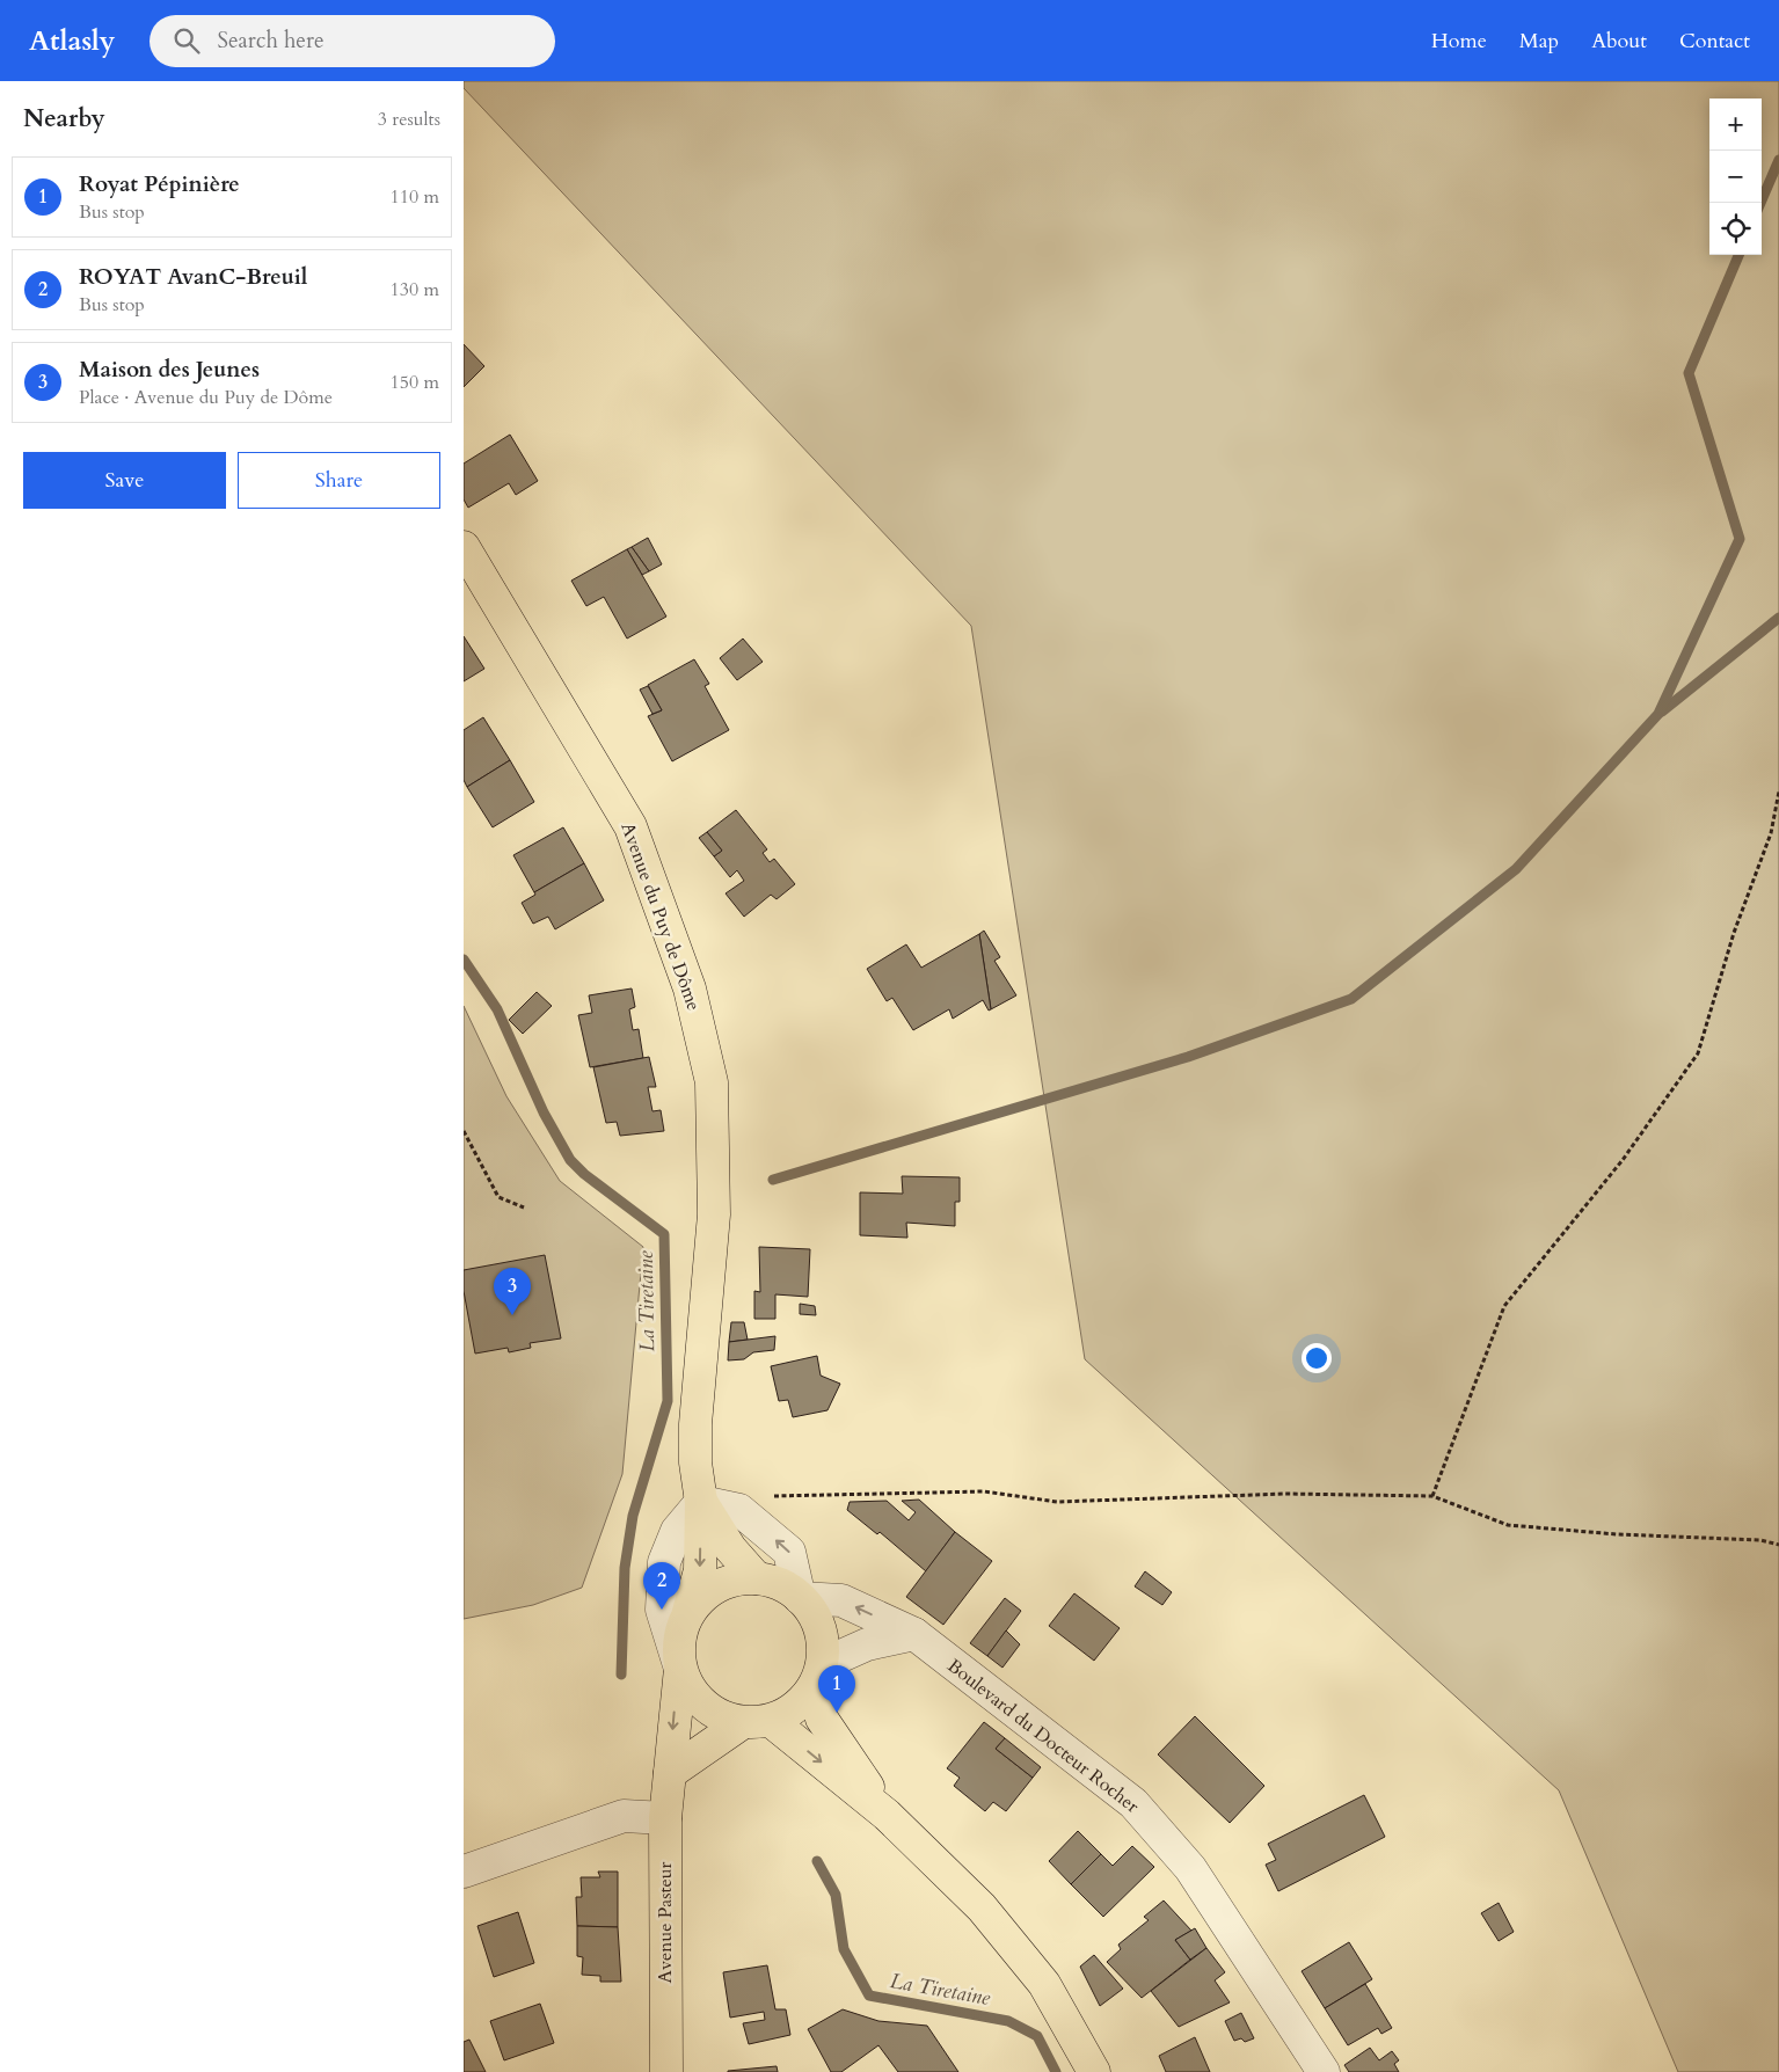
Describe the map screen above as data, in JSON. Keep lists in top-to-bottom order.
{
  "streets": {
    "main road": ["Avenue du Puy de Dôme", "Avenue Pasteur"],
    "street": ["Boulevard du Docteur Rocher"]
  },
  "crossings": [
    ["Avenue du Puy de Dôme", "Boulevard du Docteur Rocher"],
    ["Avenue du Puy de Dôme", "Avenue Pasteur"],
    ["Boulevard du Docteur Rocher", "Avenue Pasteur"]
  ],
  "water": ["La Tiretaine"],
  "page": {
    "header": "Atlasly",
    "search": "Search here",
    "nav": [
      "Home",
      "Map",
      "About",
      "Contact"
    ],
    "heading": ["Nearby", "3 results"],
    "map_buttons": ["+", "−"],
    "list": [
      {
        "mark": "1",
        "name": "Royat Pépinière",
        "note": "Bus stop",
        "value": "110 m"
      },
      {
        "mark": "2",
        "name": "ROYAT AvanC-Breuil",
        "note": "Bus stop",
        "value": "130 m"
      },
      {
        "mark": "3",
        "name": "Maison des Jeunes",
        "note": "Place · Avenue du Puy de Dôme",
        "value": "150 m"
      }
    ],
    "buttons": ["Save", "Share"],
    "pins": ["3", "2", "1"]
  }
}
